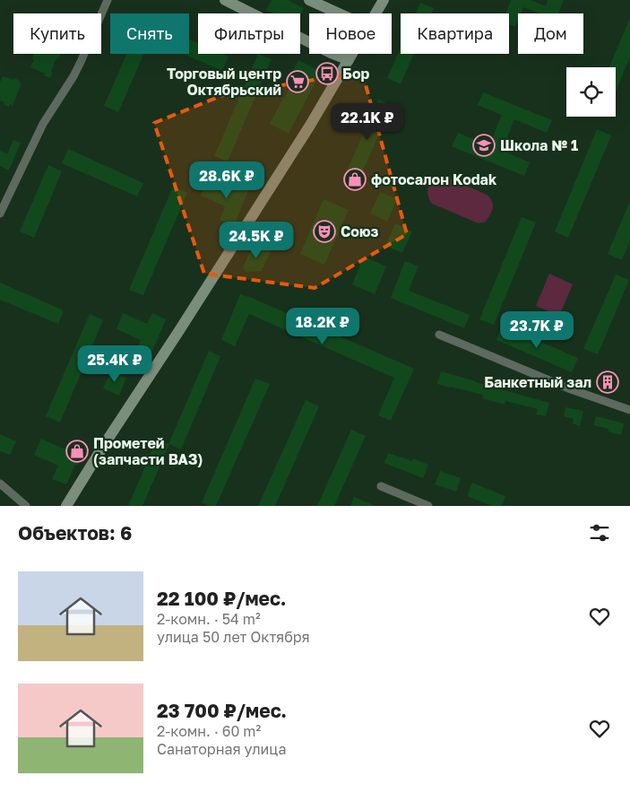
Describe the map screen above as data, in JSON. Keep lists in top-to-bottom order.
{
  "places": {
    "bus stop": ["Бор"],
    "supermarket": ["Торговый центр Октябрьский"],
    "school or university": ["Школа № 1"],
    "shop": ["фотосалон Kodak", "Прометей (запчасти ВАЗ)"],
    "theatre": ["Союз"],
    "building": ["Банкетный зал"]
  },
  "page": {
    "chip": [
      "Купить",
      "Снять",
      "Фильтры",
      "Новое",
      "Квартира",
      "Дом"
    ],
    "price": [
      "22.1K ₽",
      "28.6K ₽",
      "24.5K ₽",
      "18.2K ₽",
      "23.7K ₽",
      "25.4K ₽"
    ],
    "heading": "Объектов: 6",
    "list": [
      {
        "name": "22 100 ₽/мес.",
        "note": "2-комн. · 54 m² · улица 50 лет Октября"
      },
      {
        "name": "23 700 ₽/мес.",
        "note": "2-комн. · 60 m² · Санаторная улица"
      }
    ]
  }
}
